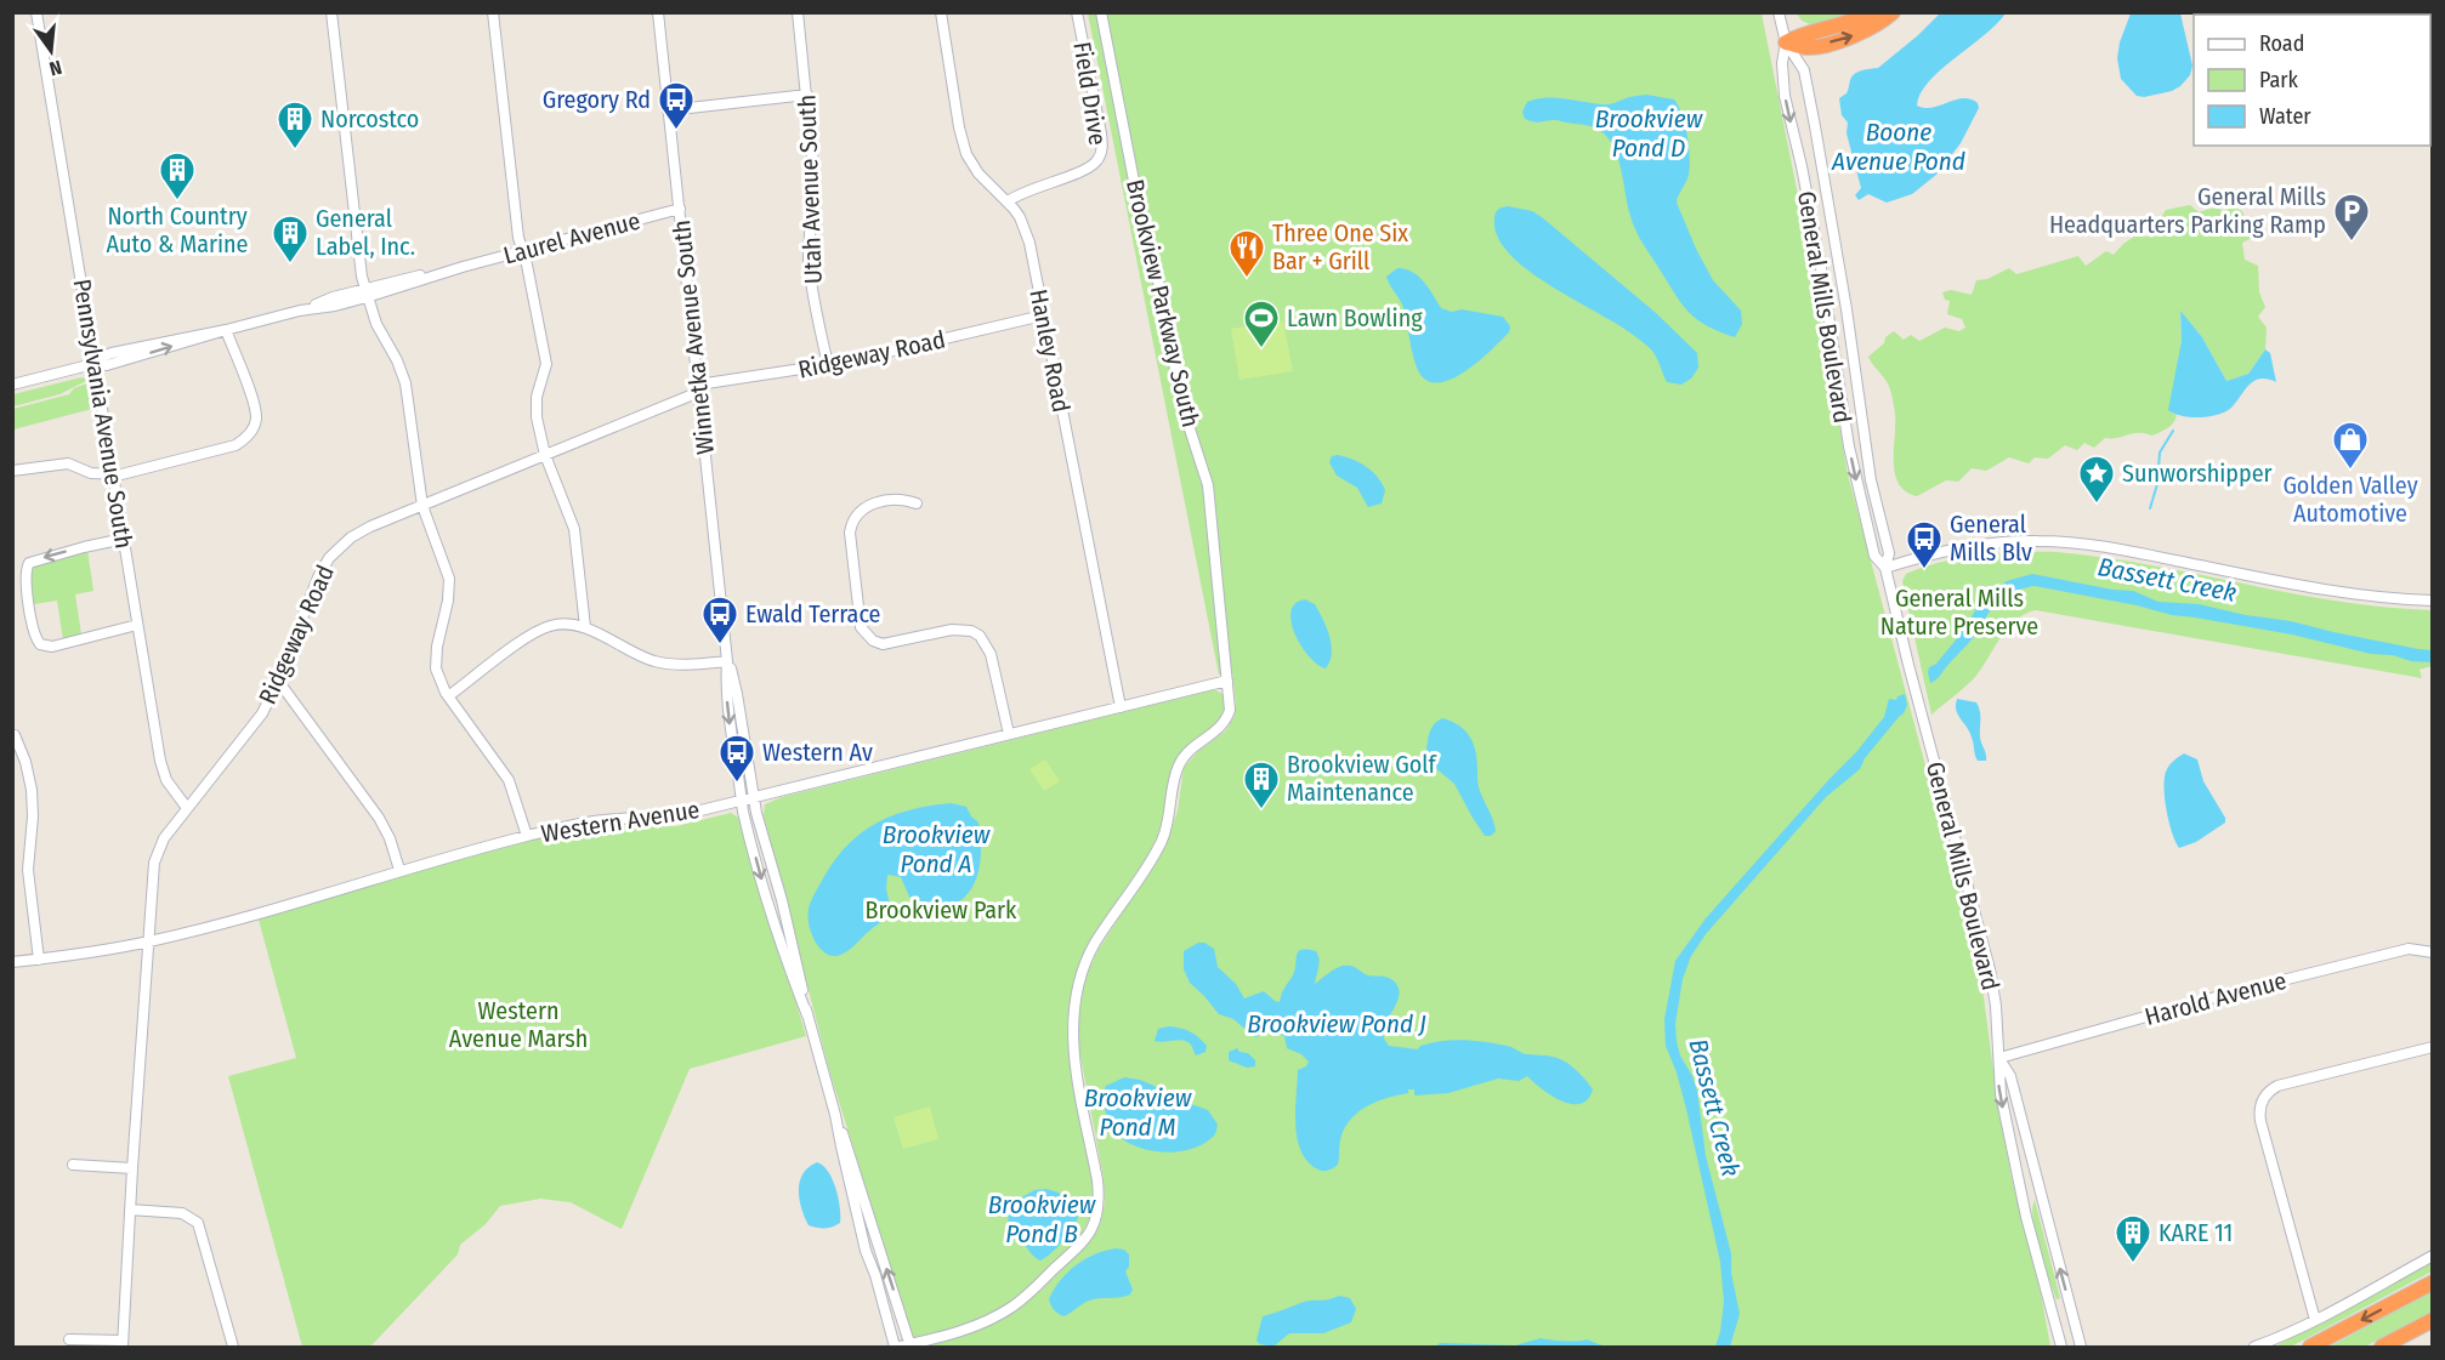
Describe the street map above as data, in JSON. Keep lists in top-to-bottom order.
{
  "streets": {
    "street": [
      "Field Drive",
      "Utah Avenue South",
      "Laurel Avenue",
      "Brookview Parkway South",
      "General Mills Boulevard",
      "Winnetka Avenue South",
      "Hanley Road",
      "Ridgeway Road",
      "Pennsylvania Avenue South",
      "Western Avenue",
      "Harold Avenue"
    ]
  },
  "crossings": [
    ["Field Drive", "Hanley Road"],
    ["Utah Avenue South", "Ridgeway Road"],
    ["Laurel Avenue", "Winnetka Avenue South"],
    ["Laurel Avenue", "Pennsylvania Avenue South"],
    ["Brookview Parkway South", "Western Avenue"],
    ["General Mills Boulevard", "Harold Avenue"],
    ["Winnetka Avenue South", "Ridgeway Road"],
    ["Winnetka Avenue South", "Western Avenue"],
    ["Hanley Road", "Ridgeway Road"],
    ["Hanley Road", "Western Avenue"],
    ["Ridgeway Road", "Pennsylvania Avenue South"],
    ["Ridgeway Road", "Western Avenue"]
  ],
  "water": [
    "Brookview Pond D",
    "Boone Avenue Pond",
    "Bassett Creek",
    "Brookview Pond A",
    "Brookview Pond J",
    "Brookview Pond M",
    "Brookview Pond B"
  ],
  "parks": ["General Mills Nature Preserve", "Brookview Park", "Western Avenue Marsh"],
  "places": {
    "bus stop": [
      "Gregory Rd",
      "General Mills Blv",
      "Ewald Terrace",
      "Western Av"
    ],
    "building": [
      "Norcostco",
      "North Country Auto & Marine",
      "General Label, Inc.",
      "Brookview Golf Maintenance",
      "KARE 11"
    ],
    "parking": ["General Mills Headquarters Parking Ramp"],
    "restaurant": ["Three One Six Bar + Grill"],
    "sports": ["Lawn Bowling"],
    "shop": ["Golden Valley Automotive"],
    "place": ["Sunworshipper"]
  },
  "legend": ["Road", "Park", "Water"],
  "north": "bottom"
}
